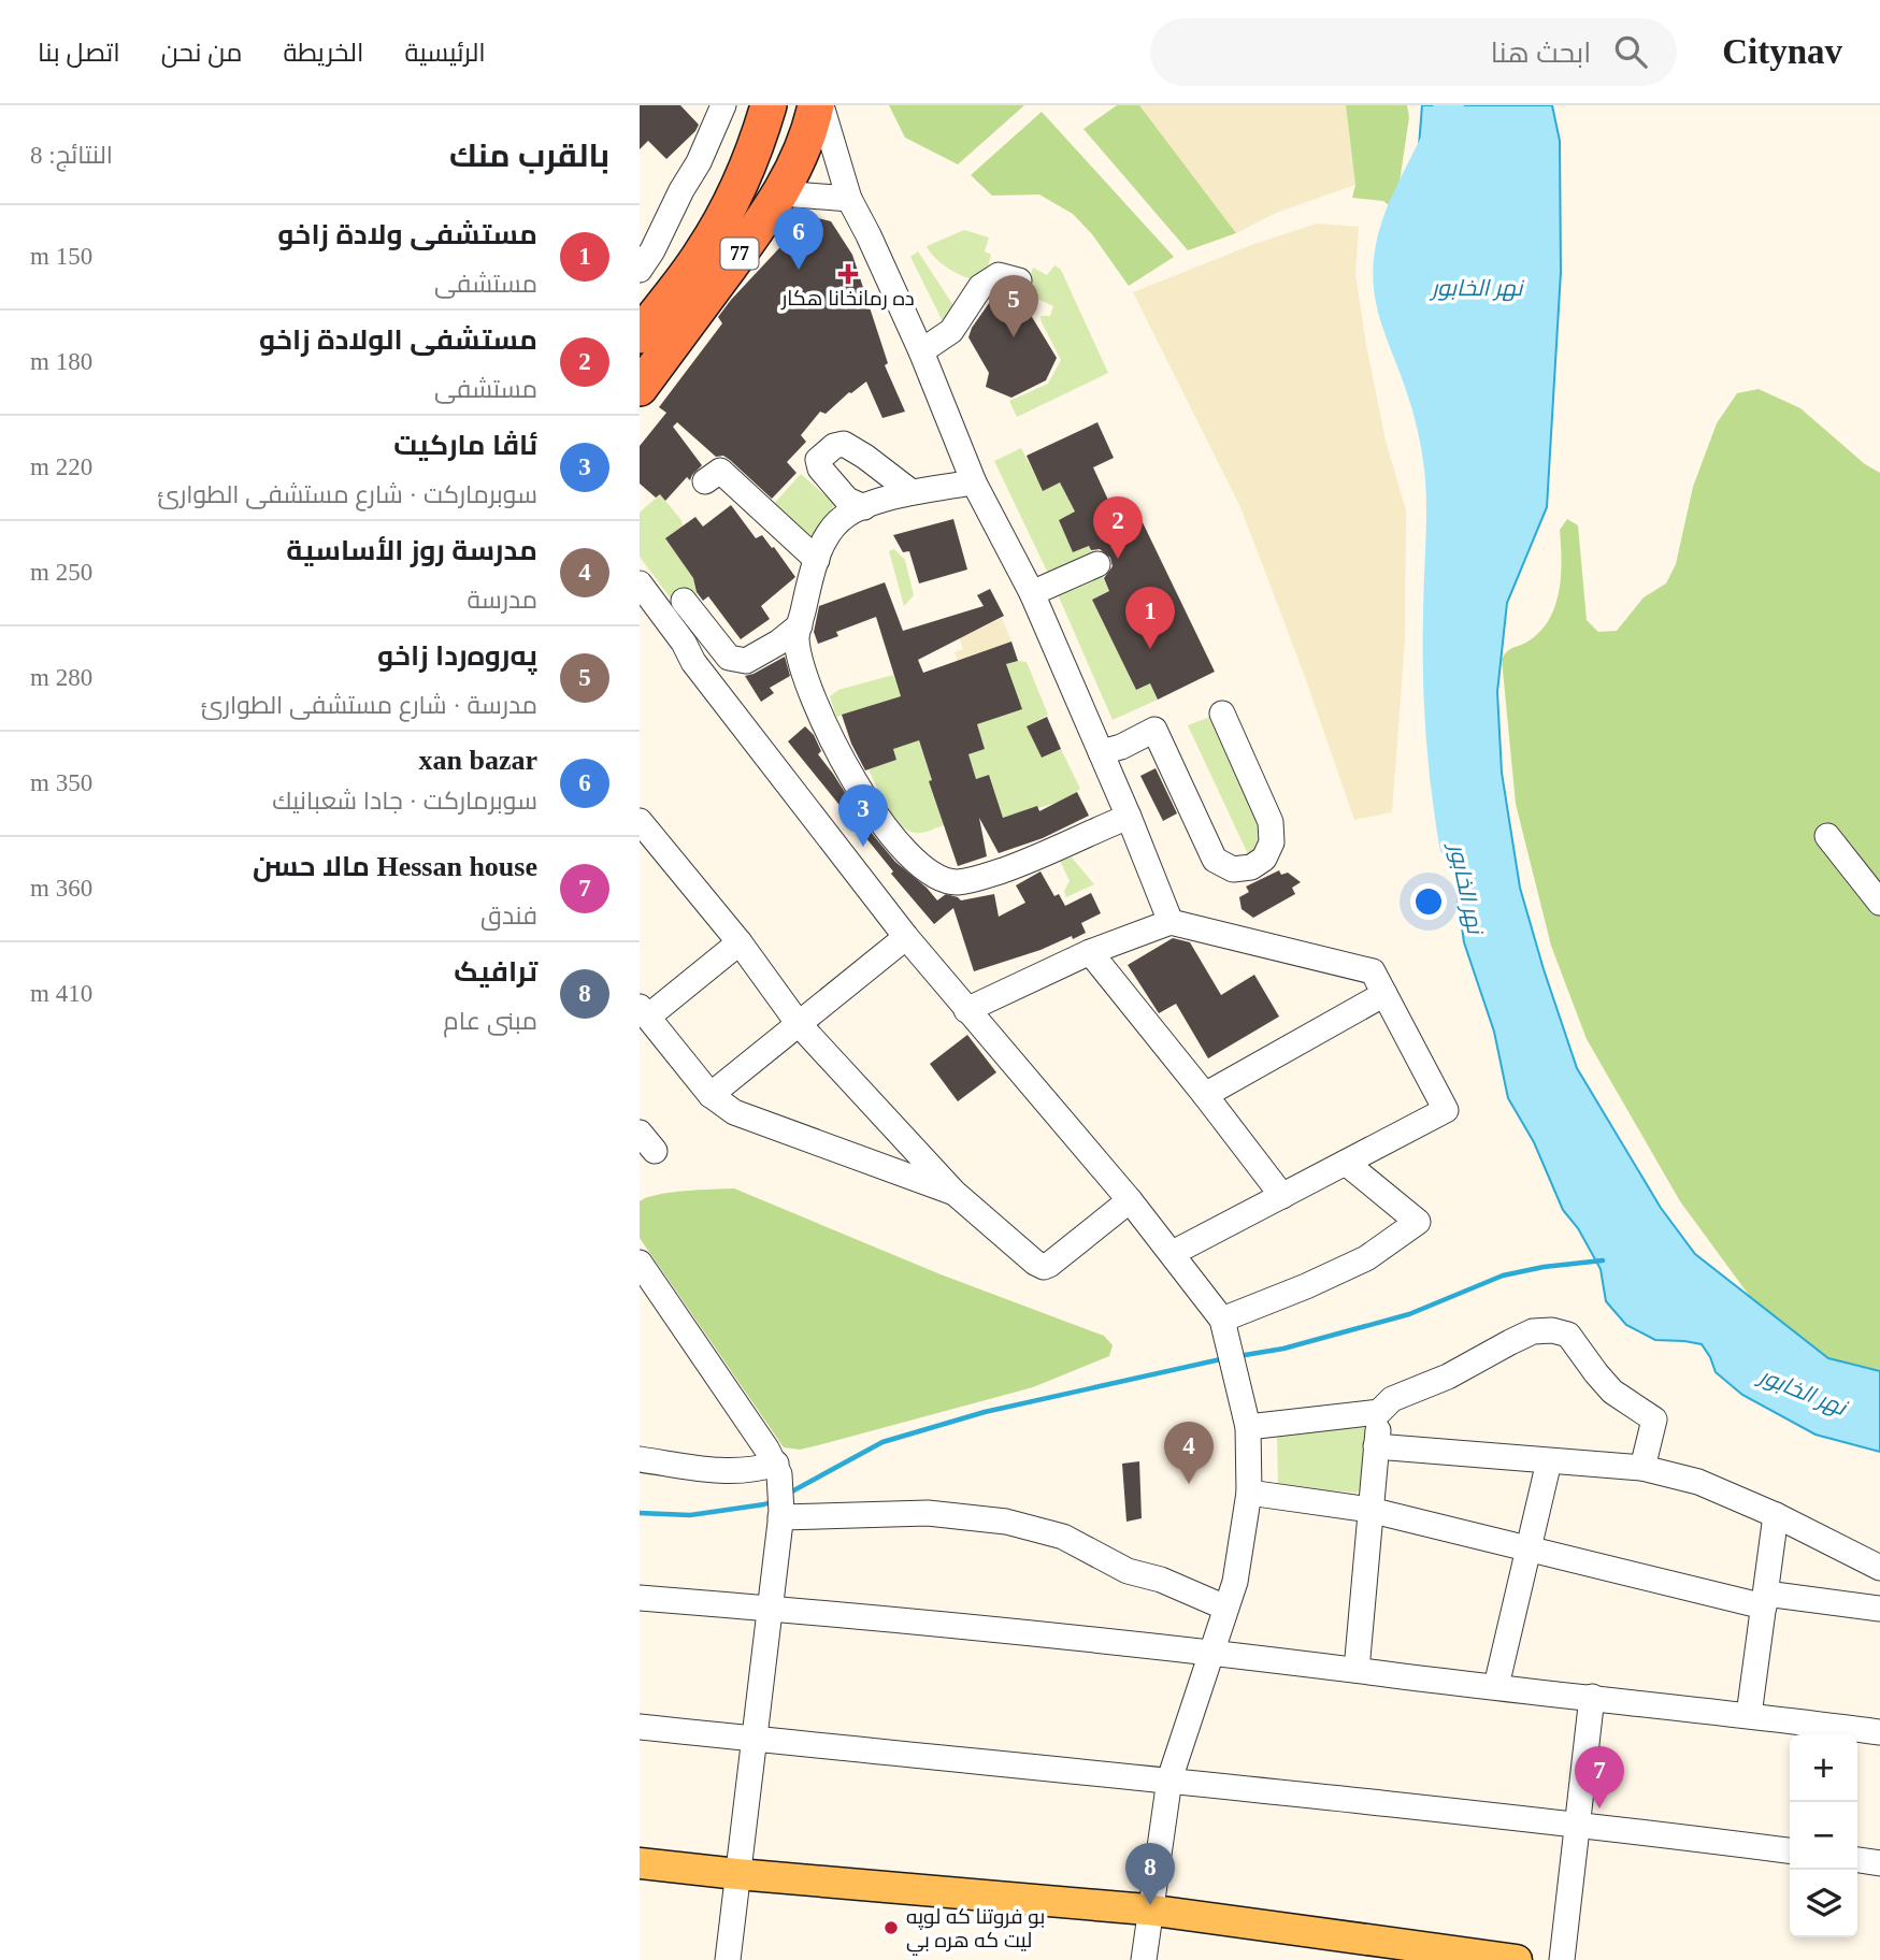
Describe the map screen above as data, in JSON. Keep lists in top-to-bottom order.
{
  "streets": {
    "highway": ["77"]
  },
  "water": ["نهر الخابور"],
  "places": {
    "health": ["ده رمانخانا هكار"],
    "other": ["بو فروتنا كه لوپه ليت كه هره بي"]
  },
  "page": {
    "header": "Citynav",
    "search": "ابحث هنا",
    "nav": [
      "الرئيسية",
      "الخريطة",
      "من نحن",
      "اتصل بنا"
    ],
    "heading": ["بالقرب منك", "النتائج: 8"],
    "list": [
      {
        "mark": "1",
        "name": "مستشفى ولادة زاخو",
        "note": "مستشفى",
        "value": "150 m"
      },
      {
        "mark": "2",
        "name": "مستشفى الولادة زاخو",
        "note": "مستشفى",
        "value": "180 m"
      },
      {
        "mark": "3",
        "name": "ئاڤا ماركيت",
        "note": "سوبرماركت · شارع مستشفى الطوارئ",
        "value": "220 m"
      },
      {
        "mark": "4",
        "name": "مدرسة روز الأساسية",
        "note": "مدرسة",
        "value": "250 m"
      },
      {
        "mark": "5",
        "name": "په‌روه‌ردا زاخو",
        "note": "مدرسة · شارع مستشفى الطوارئ",
        "value": "280 m"
      },
      {
        "mark": "6",
        "name": "xan bazar",
        "note": "سوبرماركت · جادا شعبانيك",
        "value": "350 m"
      },
      {
        "mark": "7",
        "name": "Hessan house مالا حسن",
        "note": "فندق",
        "value": "360 m"
      },
      {
        "mark": "8",
        "name": "ترافیک",
        "note": "مبنى عام",
        "value": "410 m"
      }
    ],
    "pins": [
      "6",
      "5",
      "2",
      "1",
      "3",
      "4",
      "7",
      "8"
    ],
    "map_buttons": ["+", "−"]
  }
}
